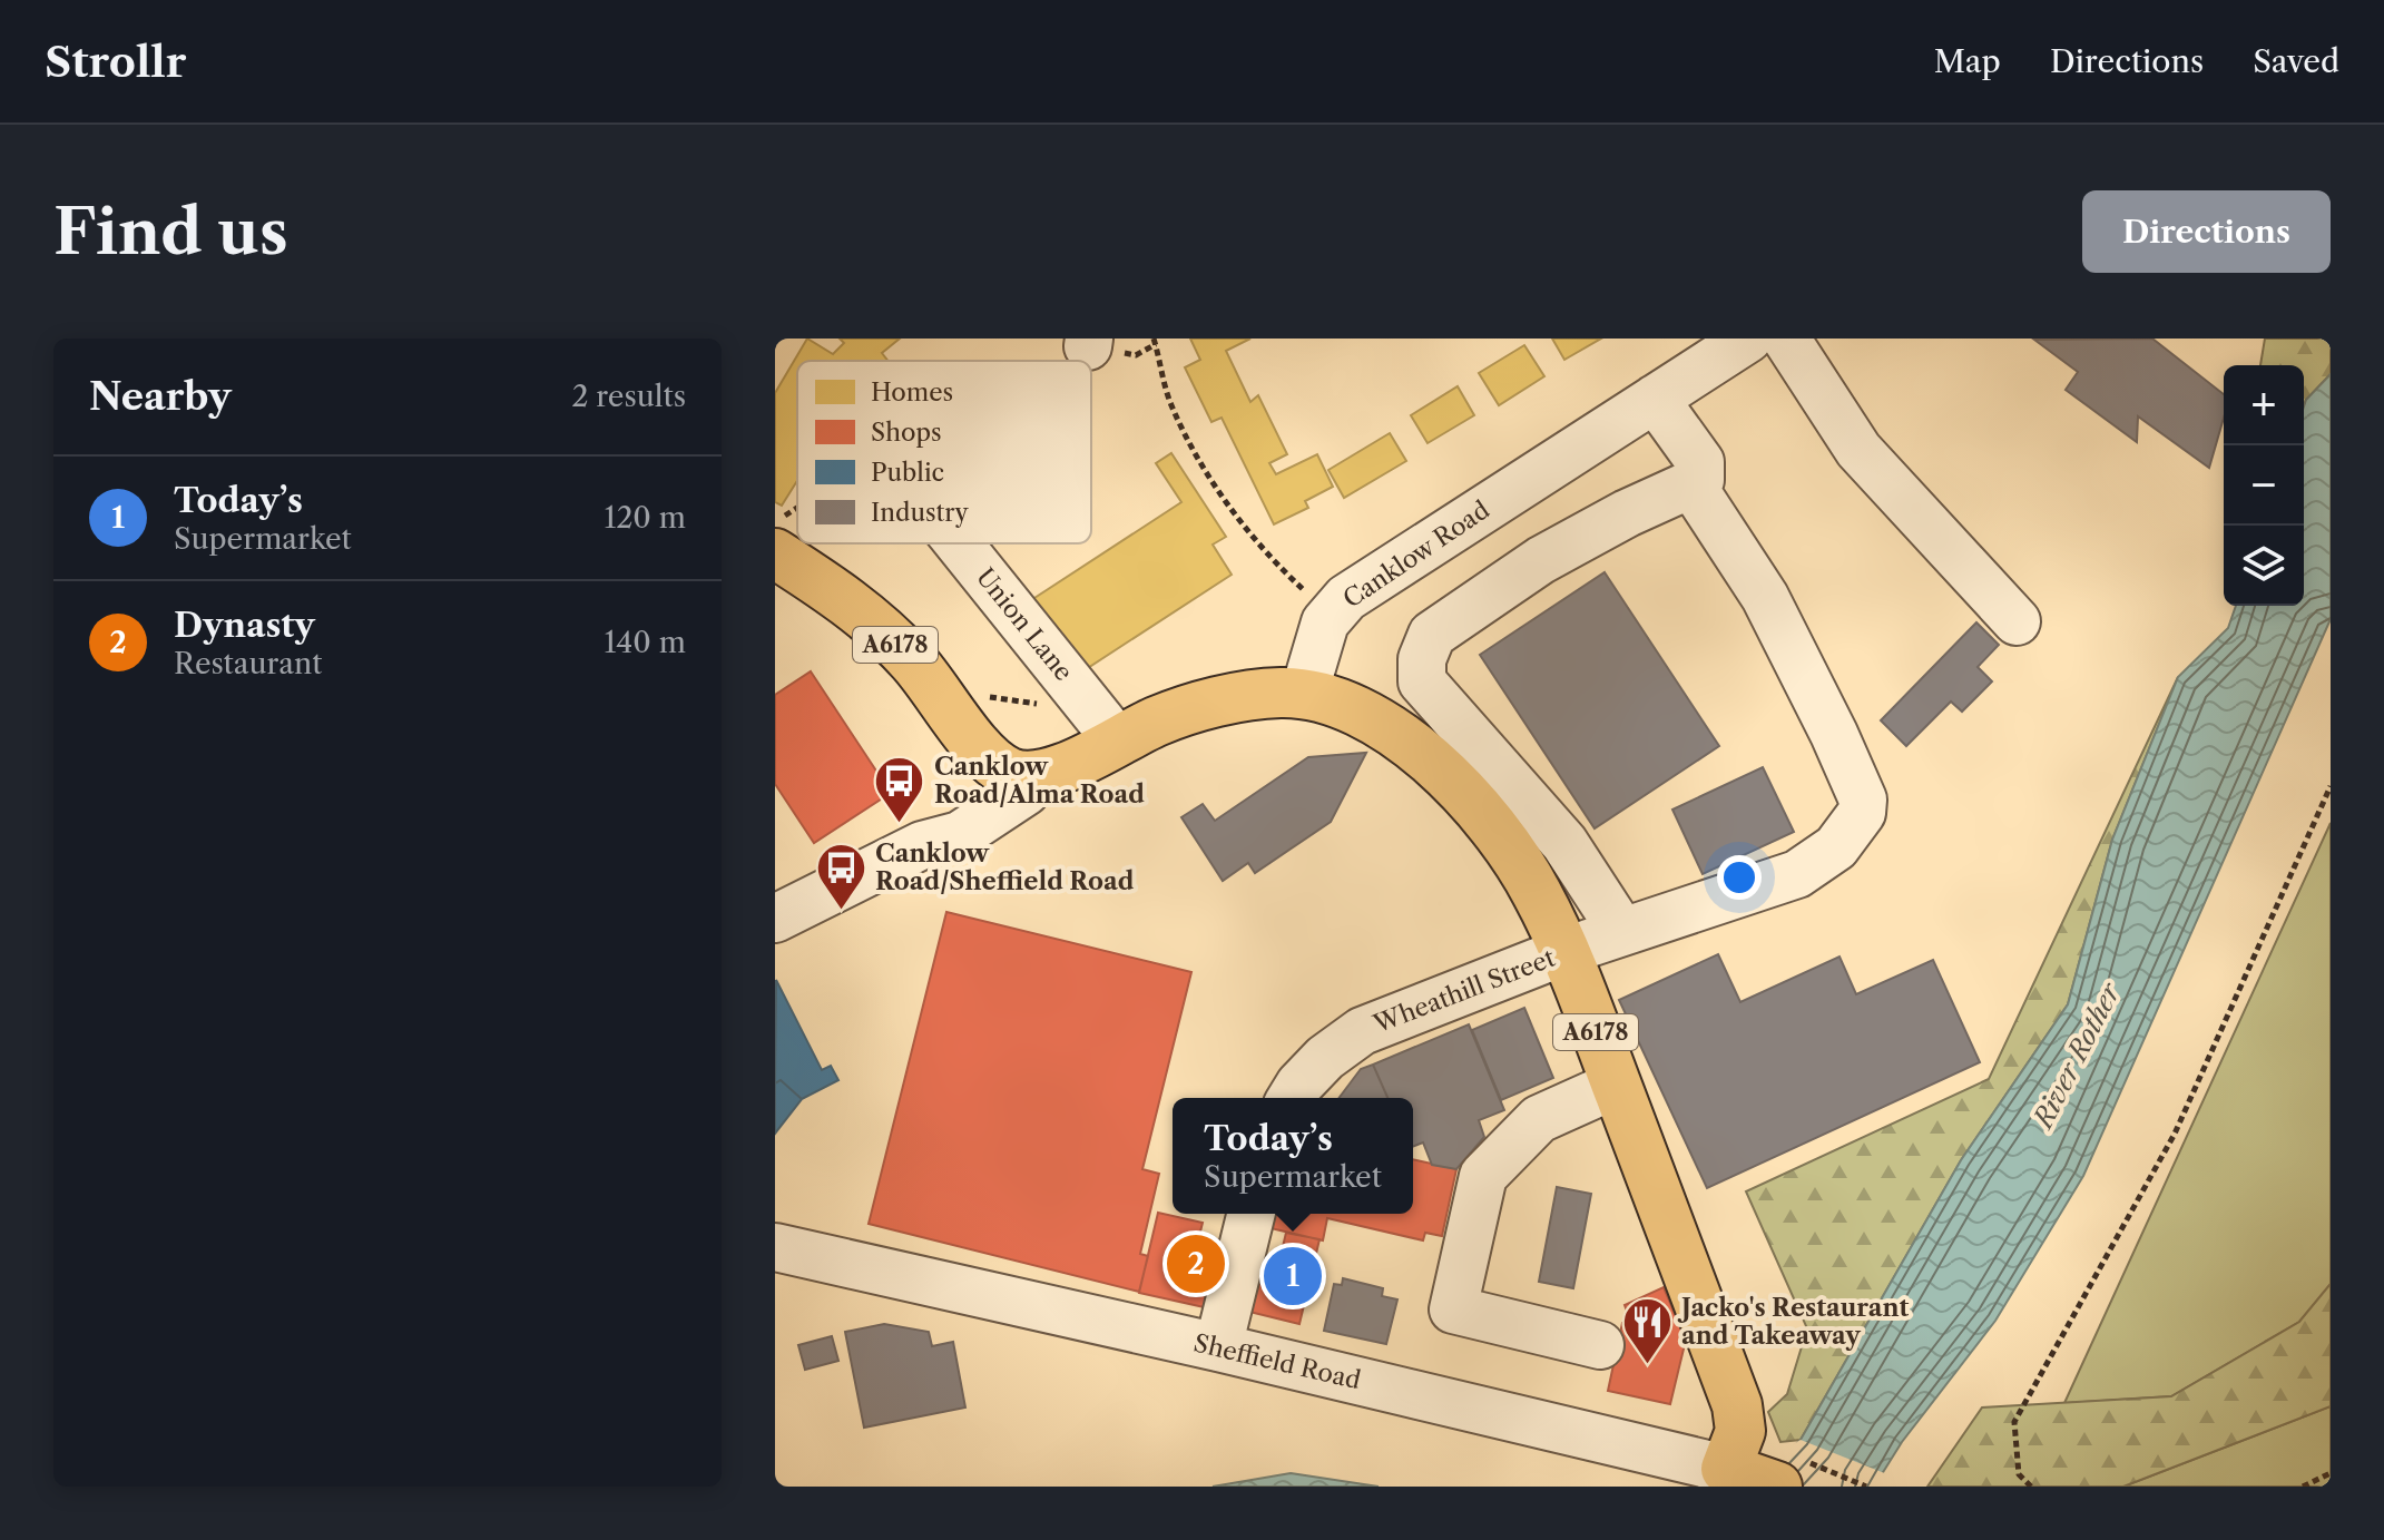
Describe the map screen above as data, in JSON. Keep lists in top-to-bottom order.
{
  "streets": {
    "main road": ["A6178"],
    "street": [
      "Canklow Road",
      "Union Lane",
      "Wheathill Street",
      "Sheffield Road"
    ]
  },
  "crossings": [
    ["Canklow Road", "A6178"],
    ["Union Lane", "A6178"],
    ["A6178", "Wheathill Street"],
    ["A6178", "Sheffield Road"]
  ],
  "water": ["River Rother"],
  "places": {
    "bus stop": ["Canklow Road/Alma Road", "Canklow Road/Sheffield Road"],
    "restaurant": ["Jacko's Restaurant and Takeaway"]
  },
  "legend": [
    "Homes",
    "Shops",
    "Public",
    "Industry"
  ],
  "page": {
    "header": "Strollr",
    "nav": ["Map", "Directions", "Saved"],
    "buttons": "Directions",
    "title": "Find us",
    "heading": ["Nearby", "2 results"],
    "map_buttons": ["+", "−"],
    "list": [
      {
        "mark": "1",
        "name": "Today’s",
        "note": "Supermarket",
        "value": "120 m"
      },
      {
        "mark": "2",
        "name": "Dynasty",
        "note": "Restaurant",
        "value": "140 m"
      }
    ],
    "popup": ["Today’s", "Supermarket"],
    "pins": ["2", "1"]
  }
}
